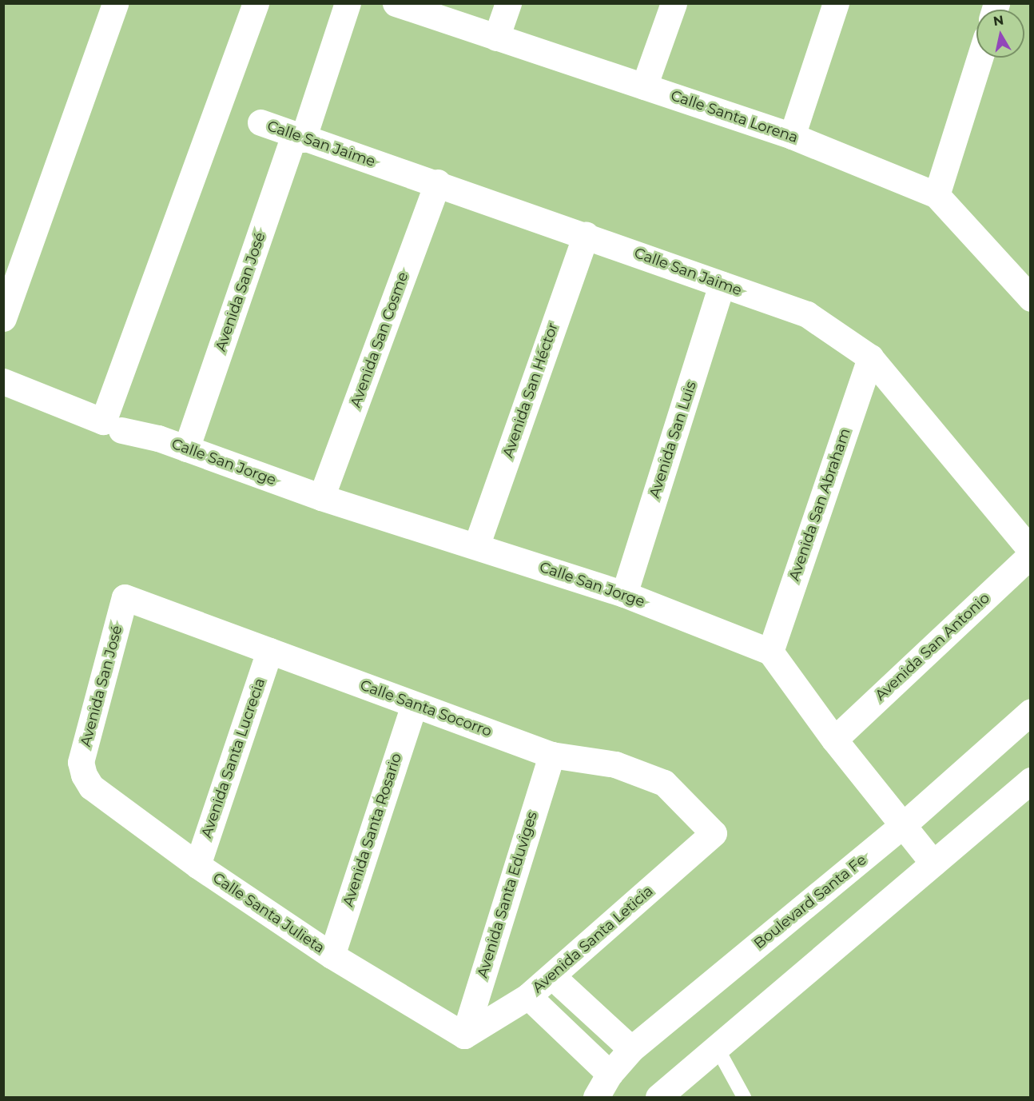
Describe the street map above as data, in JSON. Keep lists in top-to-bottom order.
{
  "streets": {
    "street": [
      "Calle Santa Lorena",
      "Calle San Jaime",
      "Avenida San José",
      "Avenida San Cosme",
      "Avenida San Héctor",
      "Avenida San Luis",
      "Calle San Jorge",
      "Avenida San Abraham",
      "Avenida San Antonio",
      "Calle Santa Socorro",
      "Avenida Santa Lucrecia",
      "Avenida Santa Rosario",
      "Avenida Santa Eduviges",
      "Boulevard Santa Fe",
      "Calle Santa Julieta",
      "Avenida Santa Leticia"
    ]
  },
  "crossings": [
    ["Calle San Jaime", "Avenida San José"],
    ["Calle San Jaime", "Avenida San Cosme"],
    ["Calle San Jaime", "Avenida San Héctor"],
    ["Calle San Jaime", "Avenida San Luis"],
    ["Calle San Jaime", "Avenida San Abraham"],
    ["Avenida San José", "Calle San Jorge"],
    ["Avenida San José", "Calle Santa Socorro"],
    ["Avenida San José", "Calle Santa Julieta"],
    ["Avenida San Cosme", "Calle San Jorge"],
    ["Avenida San Héctor", "Calle San Jorge"],
    ["Avenida San Luis", "Calle San Jorge"],
    ["Calle San Jorge", "Avenida San Abraham"],
    ["Calle Santa Socorro", "Avenida Santa Lucrecia"],
    ["Calle Santa Socorro", "Avenida Santa Rosario"],
    ["Calle Santa Socorro", "Avenida Santa Eduviges"],
    ["Calle Santa Socorro", "Avenida Santa Leticia"],
    ["Avenida Santa Lucrecia", "Calle Santa Julieta"],
    ["Avenida Santa Rosario", "Calle Santa Julieta"],
    ["Avenida Santa Eduviges", "Calle Santa Julieta"],
    ["Avenida Santa Eduviges", "Avenida Santa Leticia"],
    ["Calle Santa Julieta", "Avenida Santa Leticia"]
  ],
  "north": "top"
}
